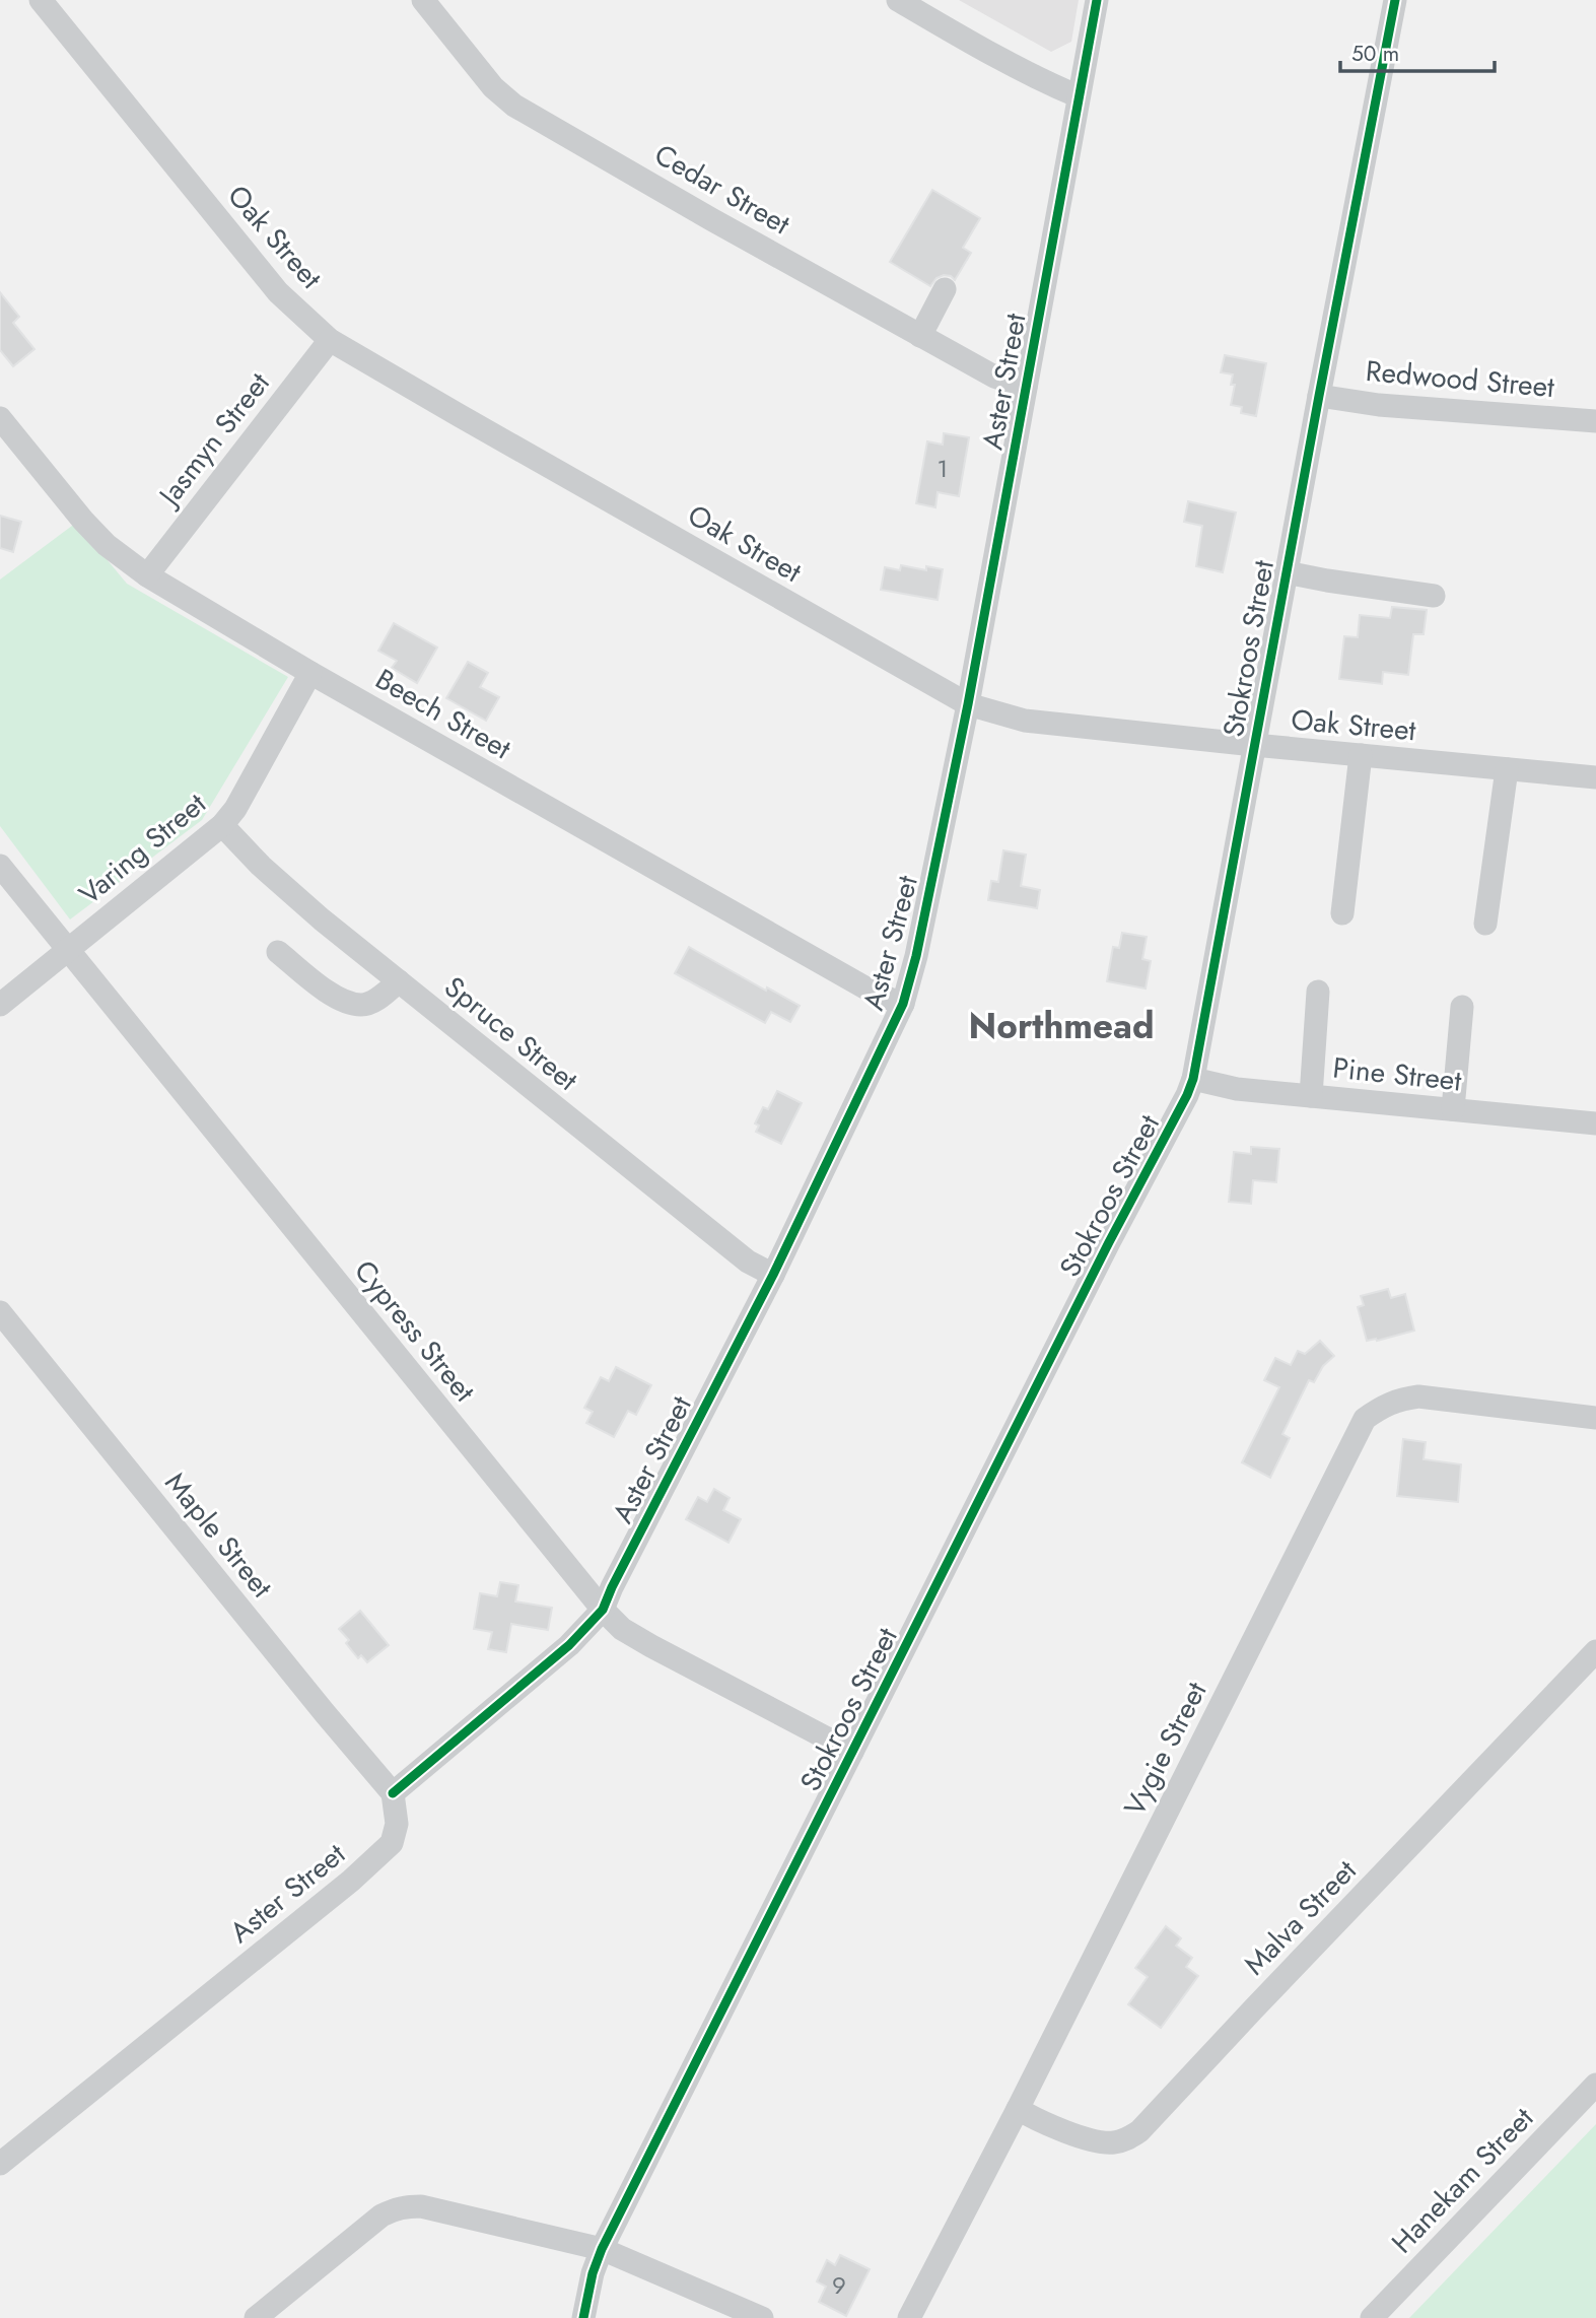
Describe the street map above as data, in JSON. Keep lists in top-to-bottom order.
{
  "streets": {
    "street": [
      "Cedar Street",
      "Oak Street",
      "Redwood Street",
      "Aster Street",
      "Jasmyn Street",
      "Stokroos Street",
      "Beech Street",
      "Varing Street",
      "Spruce Street",
      "Pine Street",
      "Cypress Street",
      "Maple Street",
      "Vygie Street",
      "Malva Street",
      "Hanekam Street"
    ]
  },
  "crossings": [
    ["Cedar Street", "Aster Street"],
    ["Oak Street", "Aster Street"],
    ["Oak Street", "Jasmyn Street"],
    ["Oak Street", "Stokroos Street"],
    ["Redwood Street", "Stokroos Street"],
    ["Aster Street", "Beech Street"],
    ["Aster Street", "Spruce Street"],
    ["Aster Street", "Cypress Street"],
    ["Aster Street", "Maple Street"],
    ["Jasmyn Street", "Beech Street"],
    ["Stokroos Street", "Pine Street"],
    ["Stokroos Street", "Cypress Street"],
    ["Beech Street", "Varing Street"],
    ["Varing Street", "Spruce Street"],
    ["Varing Street", "Cypress Street"],
    ["Vygie Street", "Malva Street"]
  ],
  "districts": ["Northmead"],
  "house_numbers": ["1", "9"],
  "scale_bar": "50 m"
}
